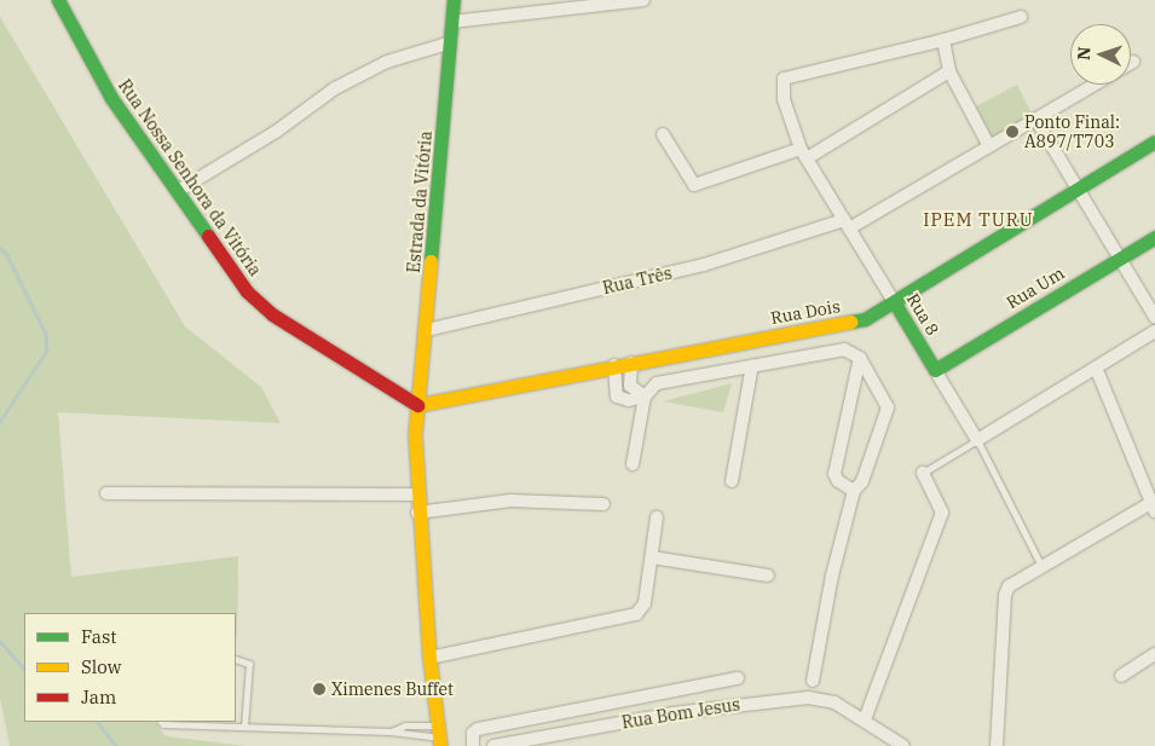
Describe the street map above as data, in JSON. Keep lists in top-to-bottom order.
{
  "streets": {
    "main road": [
      "Rua Nossa Senhora da Vitória",
      "Estrada da Vitória",
      "Rua Um",
      "Rua Dois",
      "Rua 8"
    ],
    "street": ["Rua Três", "Rua Bom Jesus"]
  },
  "crossings": [
    ["Rua Nossa Senhora da Vitória", "Estrada da Vitória"],
    ["Rua Nossa Senhora da Vitória", "Rua Dois"],
    ["Estrada da Vitória", "Rua Três"],
    ["Estrada da Vitória", "Rua Dois"],
    ["Rua Três", "Rua 8"],
    ["Rua Um", "Rua 8"],
    ["Rua Dois", "Rua 8"]
  ],
  "districts": ["IPEM TURU"],
  "places": ["Ponto Final: A897/T703", "Ximenes Buffet"],
  "legend": ["Fast", "Slow", "Jam"],
  "north": "left"
}
